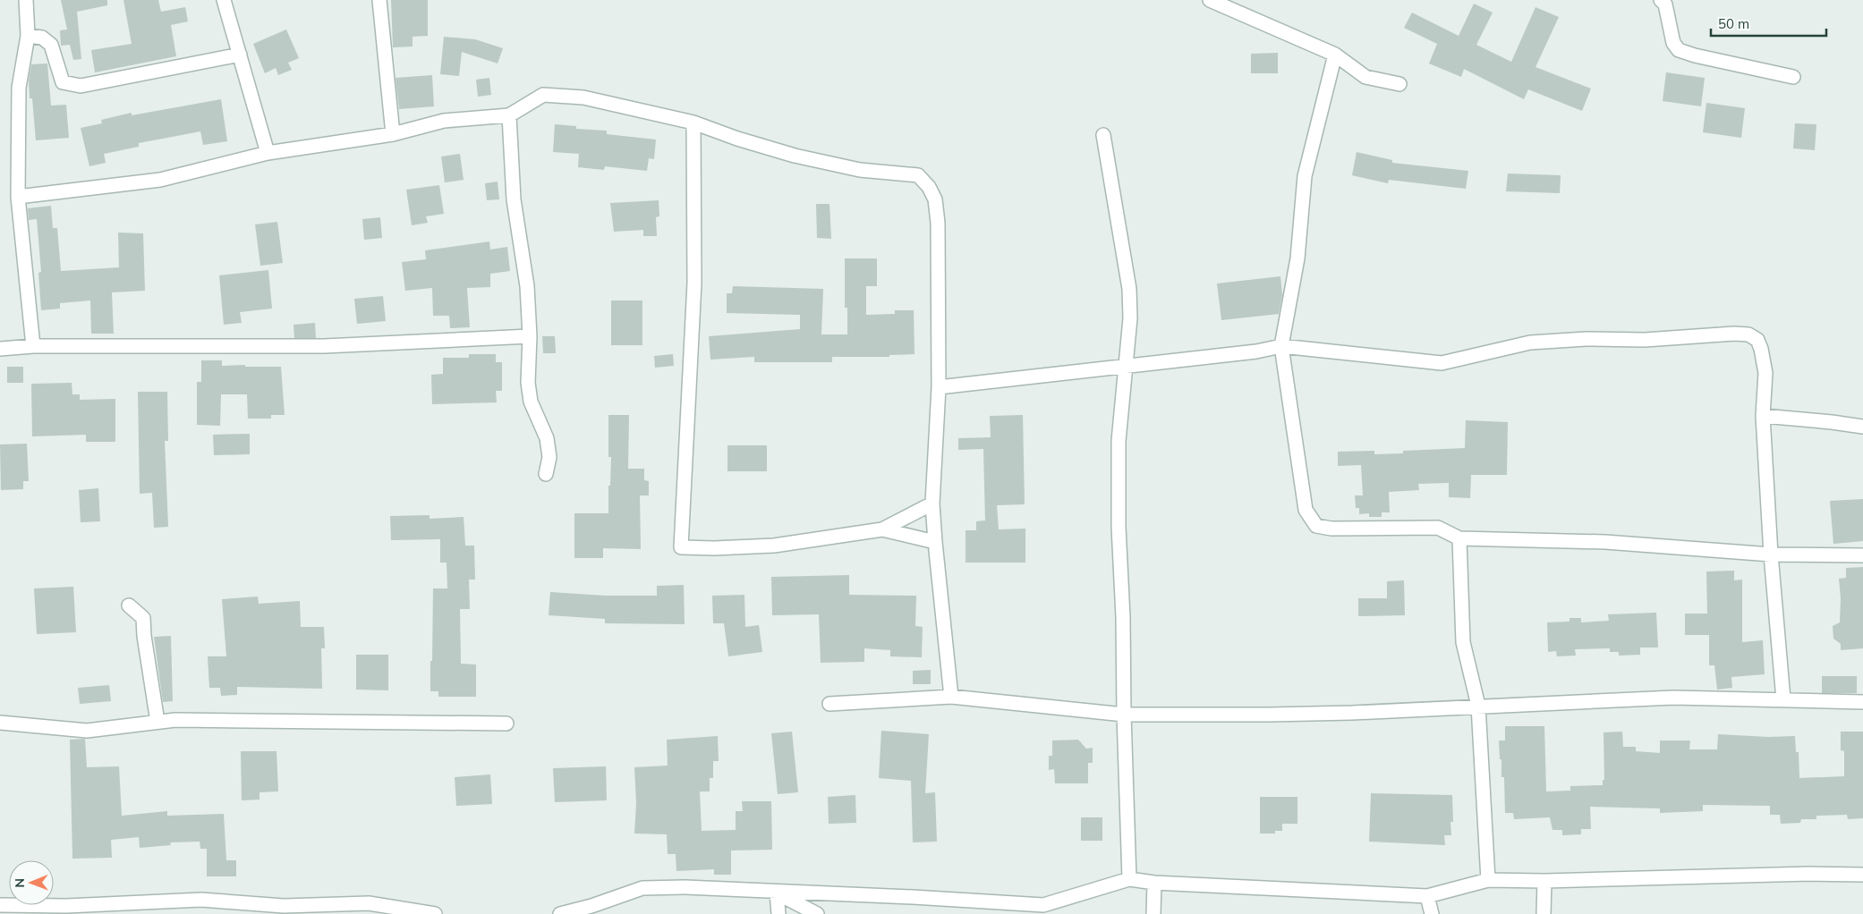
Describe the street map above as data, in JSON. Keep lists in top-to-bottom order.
{
  "scale_bar": "50 m",
  "north": "left"
}
